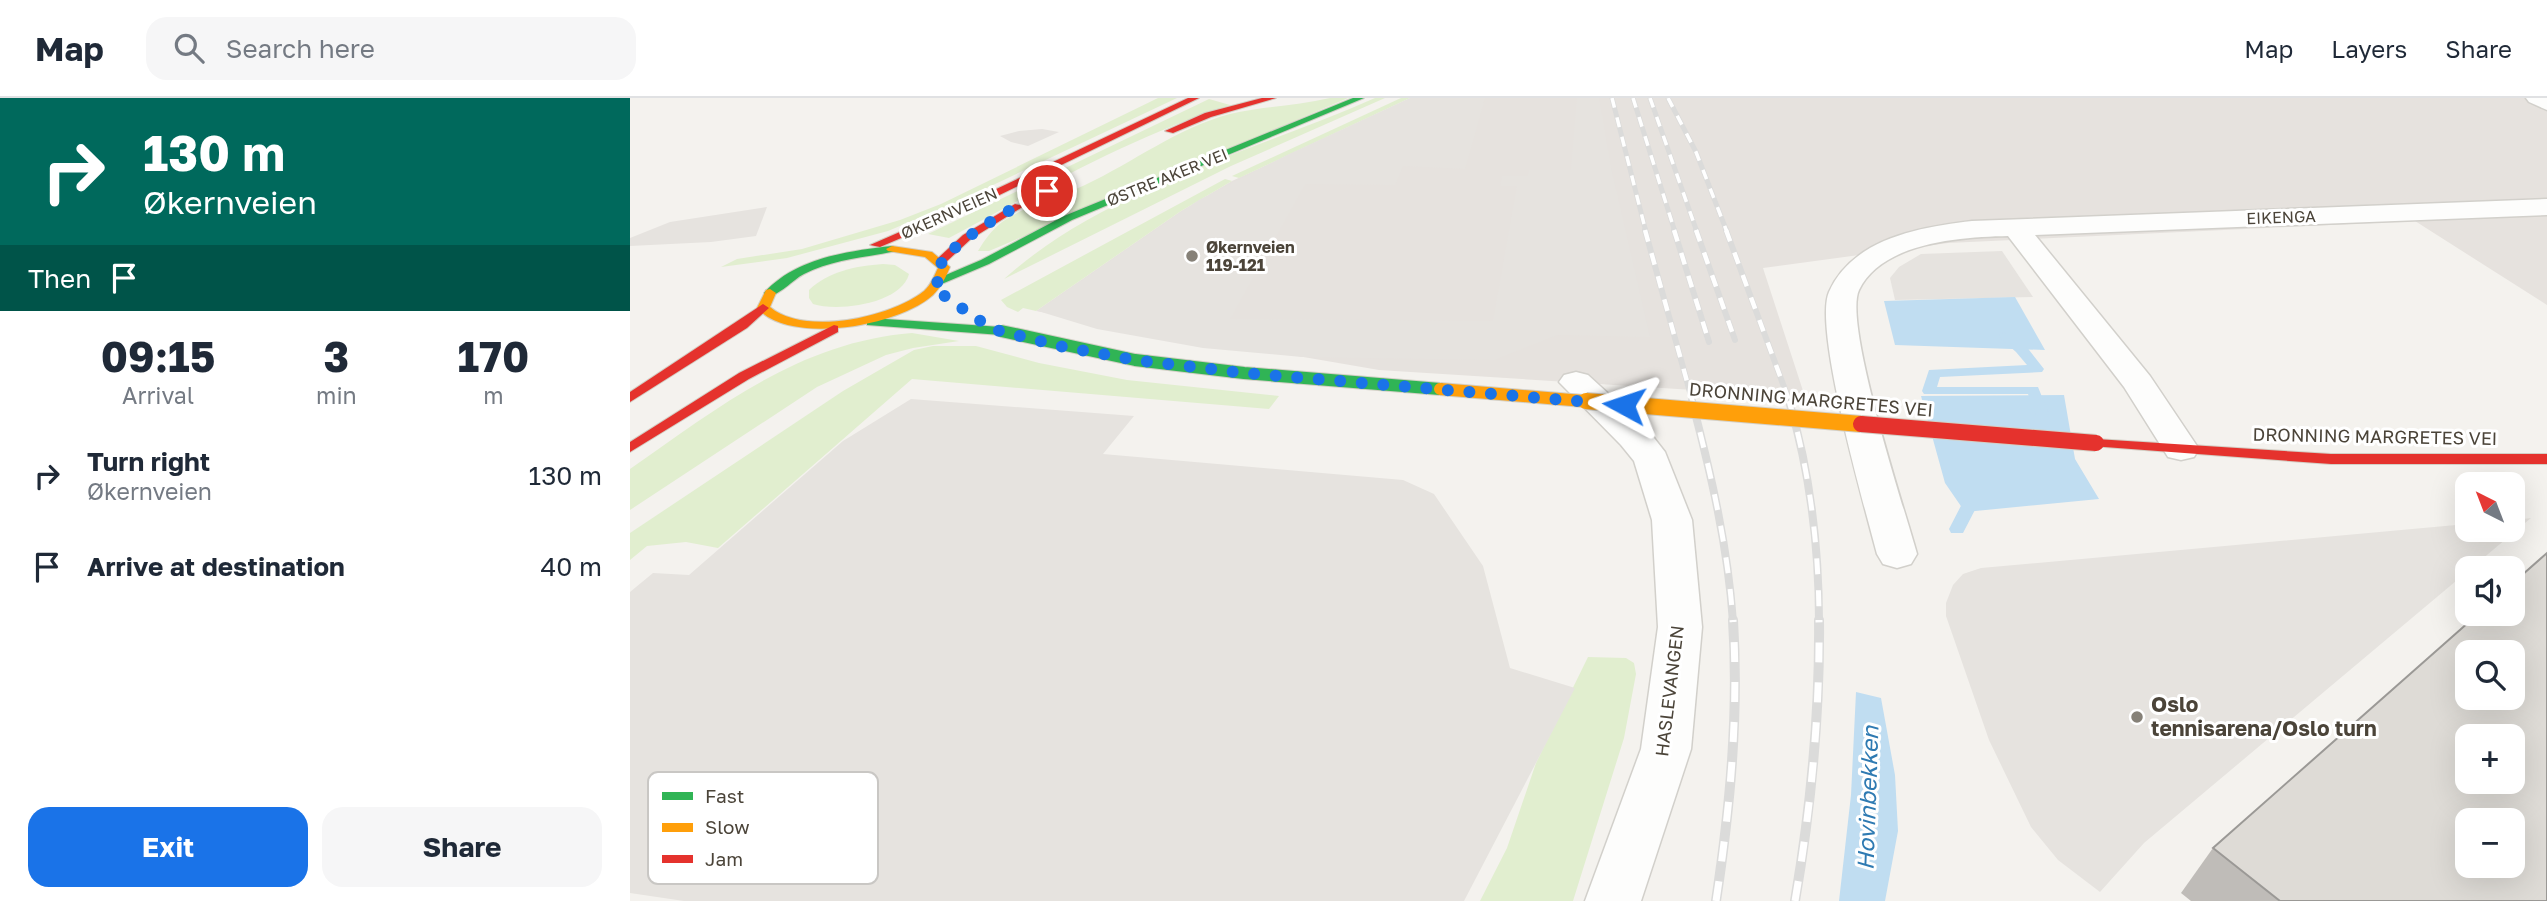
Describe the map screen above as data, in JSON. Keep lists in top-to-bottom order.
{
  "streets": {
    "main road": ["ØSTRE AKER VEI", "ØKERNVEIEN", "DRONNING MARGRETES VEI"],
    "street": ["EIKENGA", "HASLEVANGEN"]
  },
  "crossings": [
    ["ØSTRE AKER VEI", "DRONNING MARGRETES VEI"]
  ],
  "water": ["Hovinbekken"],
  "places": ["Økernveien 119-121", "Oslo tennisarena/Oslo turn"],
  "legend": ["Fast", "Slow", "Jam"],
  "north": "top left",
  "page": {
    "header": "Map",
    "search": "Search here",
    "nav": ["Map", "Layers", "Share"],
    "turn": ["130 m", "Økernveien"],
    "then": "Then",
    "eta": [
      "09:15",
      "Arrival",
      "3",
      "min",
      "170",
      "m"
    ],
    "list": [
      {
        "name": "Turn right",
        "note": "Økernveien",
        "value": "130 m"
      },
      {
        "name": "Arrive at destination",
        "value": "40 m"
      }
    ],
    "map_buttons": ["+", "−"],
    "buttons": ["Exit", "Share"]
  }
}
